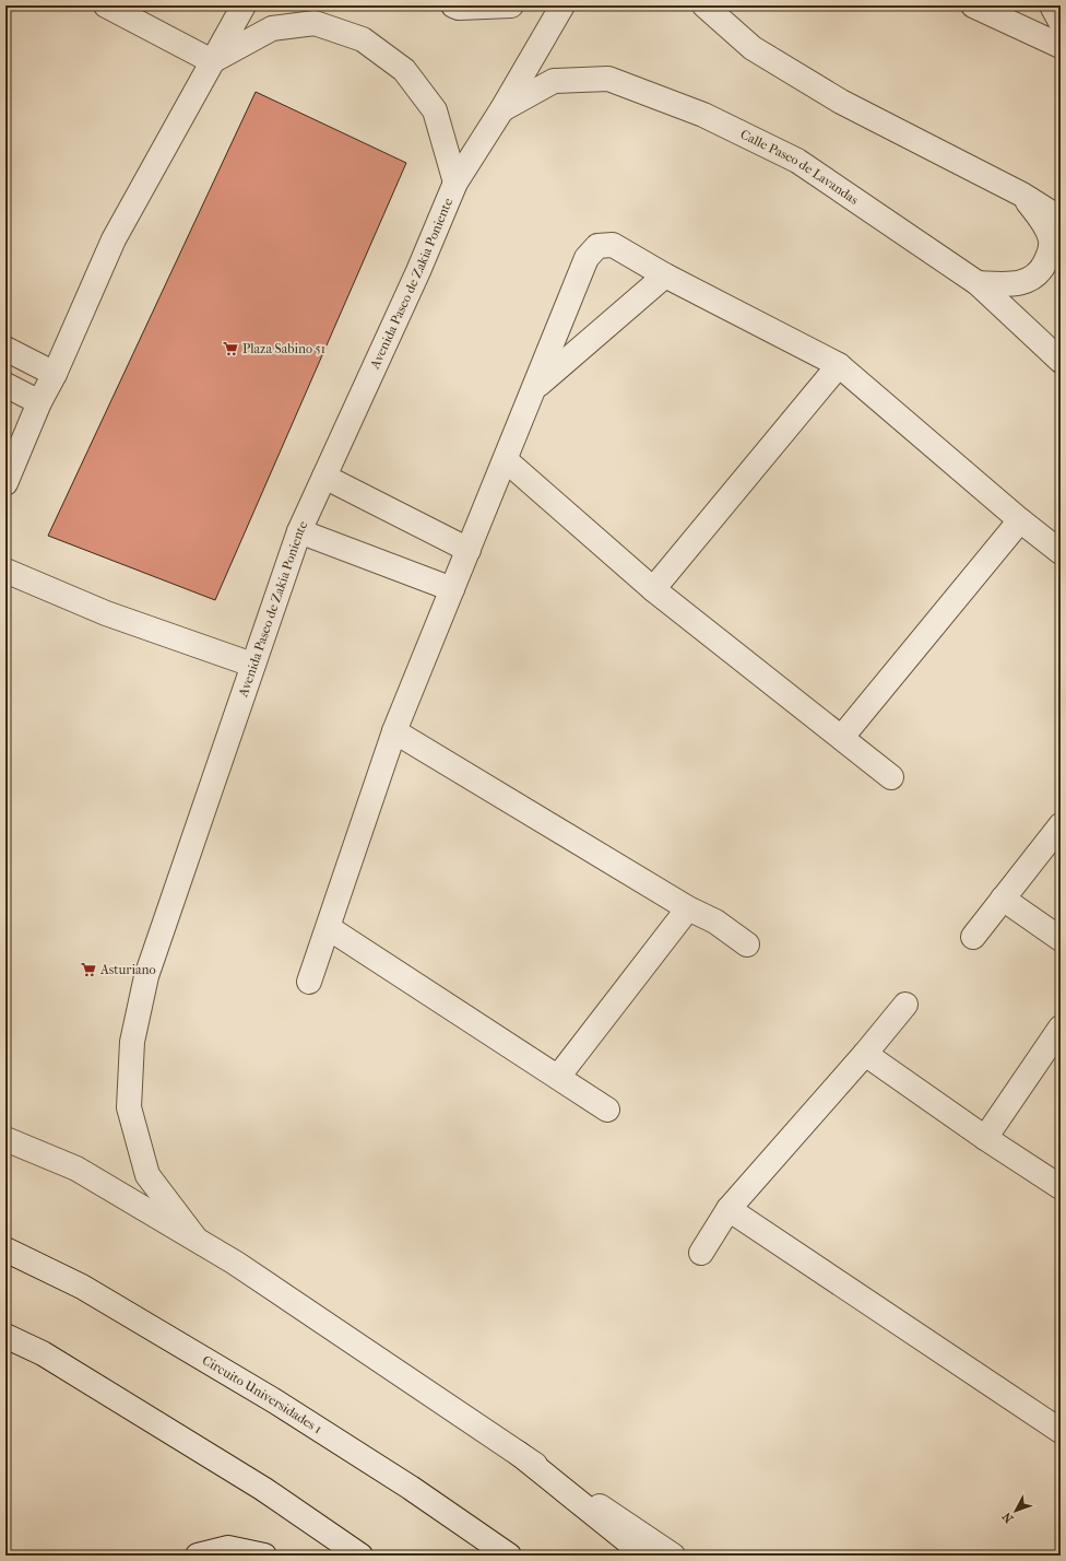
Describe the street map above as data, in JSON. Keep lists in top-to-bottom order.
{
  "streets": {
    "street": ["Calle Paseo de Lavandas", "Avenida Paseo de Zakia Poniente", "Circuito Universidades 1"]
  },
  "crossings": [
    ["Calle Paseo de Lavandas", "Avenida Paseo de Zakia Poniente"]
  ],
  "places": {
    "supermarket": ["Plaza Sabino 51", "Asturiano"]
  },
  "north": "bottom left"
}
